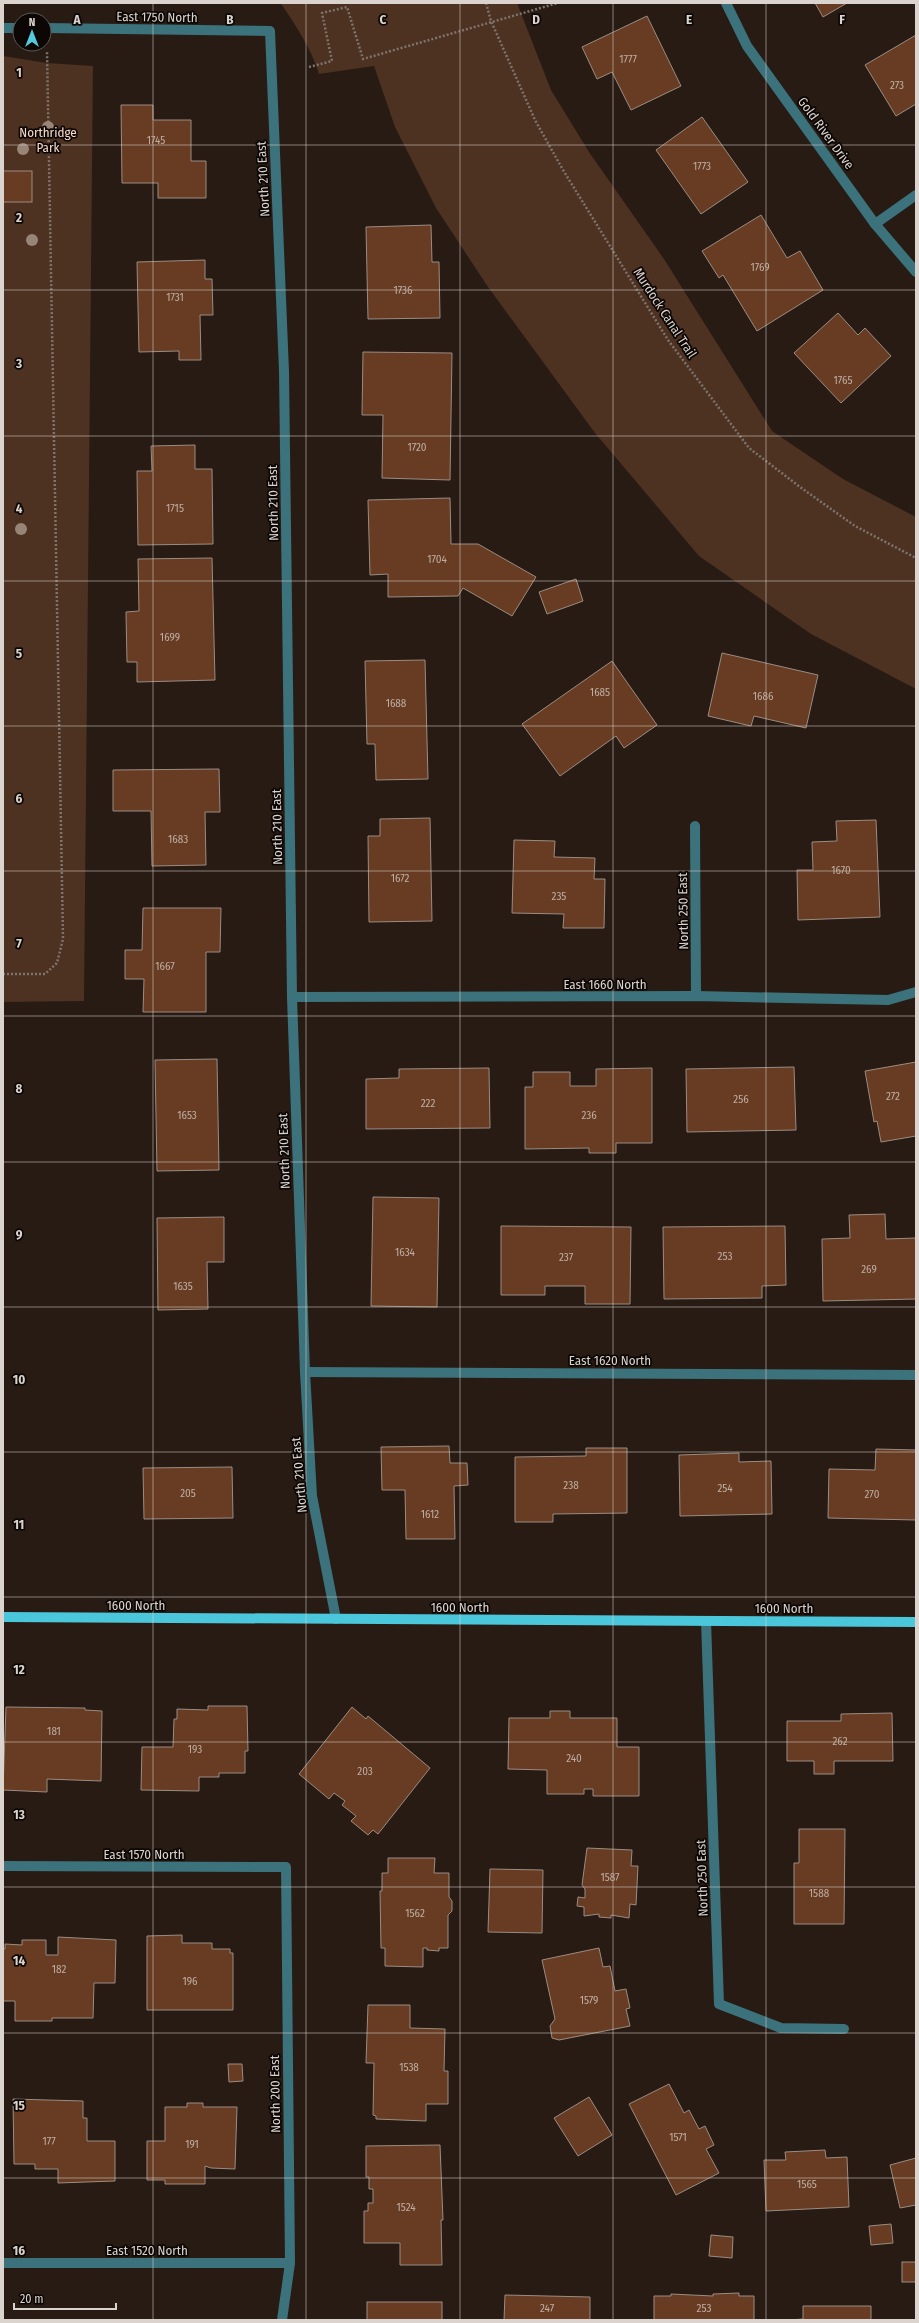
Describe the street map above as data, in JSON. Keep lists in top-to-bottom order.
{
  "streets": {
    "main road": ["1600 North"],
    "street": [
      "East 1750 North",
      "Gold River Drive",
      "North 210 East",
      "North 250 East",
      "East 1660 North",
      "East 1620 North",
      "East 1570 North",
      "North 200 East",
      "East 1520 North"
    ],
    "path": ["Murdock Canal Trail"]
  },
  "crossings": [
    ["East 1750 North", "North 210 East"],
    ["North 210 East", "East 1660 North"],
    ["North 210 East", "East 1620 North"],
    ["North 210 East", "1600 North"],
    ["North 250 East", "East 1660 North"],
    ["North 250 East", "1600 North"],
    ["East 1570 North", "North 200 East"],
    ["North 200 East", "East 1520 North"]
  ],
  "parks": ["Northridge Park"],
  "house_numbers": [
    "1777",
    "273",
    "1745",
    "1773",
    "1769",
    "1736",
    "1731",
    "1765",
    "1720",
    "1715",
    "1704",
    "1699",
    "1685",
    "1686",
    "1688",
    "1683",
    "1670",
    "1672",
    "235",
    "1667",
    "272",
    "256",
    "222",
    "1653",
    "236",
    "1634",
    "253",
    "237",
    "269",
    "1635",
    "238",
    "254",
    "205",
    "270",
    "1612",
    "181",
    "262",
    "193",
    "240",
    "203",
    "1587",
    "1588",
    "1562",
    "182",
    "196",
    "1579",
    "1538",
    "1571",
    "177",
    "191",
    "1565",
    "1524",
    "247",
    "253"
  ],
  "scale_bar": "20 m",
  "north": "top",
  "grid": {
    "columns": [
      "A",
      "B",
      "C",
      "D",
      "E",
      "F"
    ],
    "rows": [
      "1",
      "2",
      "3",
      "4",
      "5",
      "6",
      "7",
      "8",
      "9",
      "10",
      "11",
      "12",
      "13",
      "14",
      "15",
      "16"
    ]
  }
}
